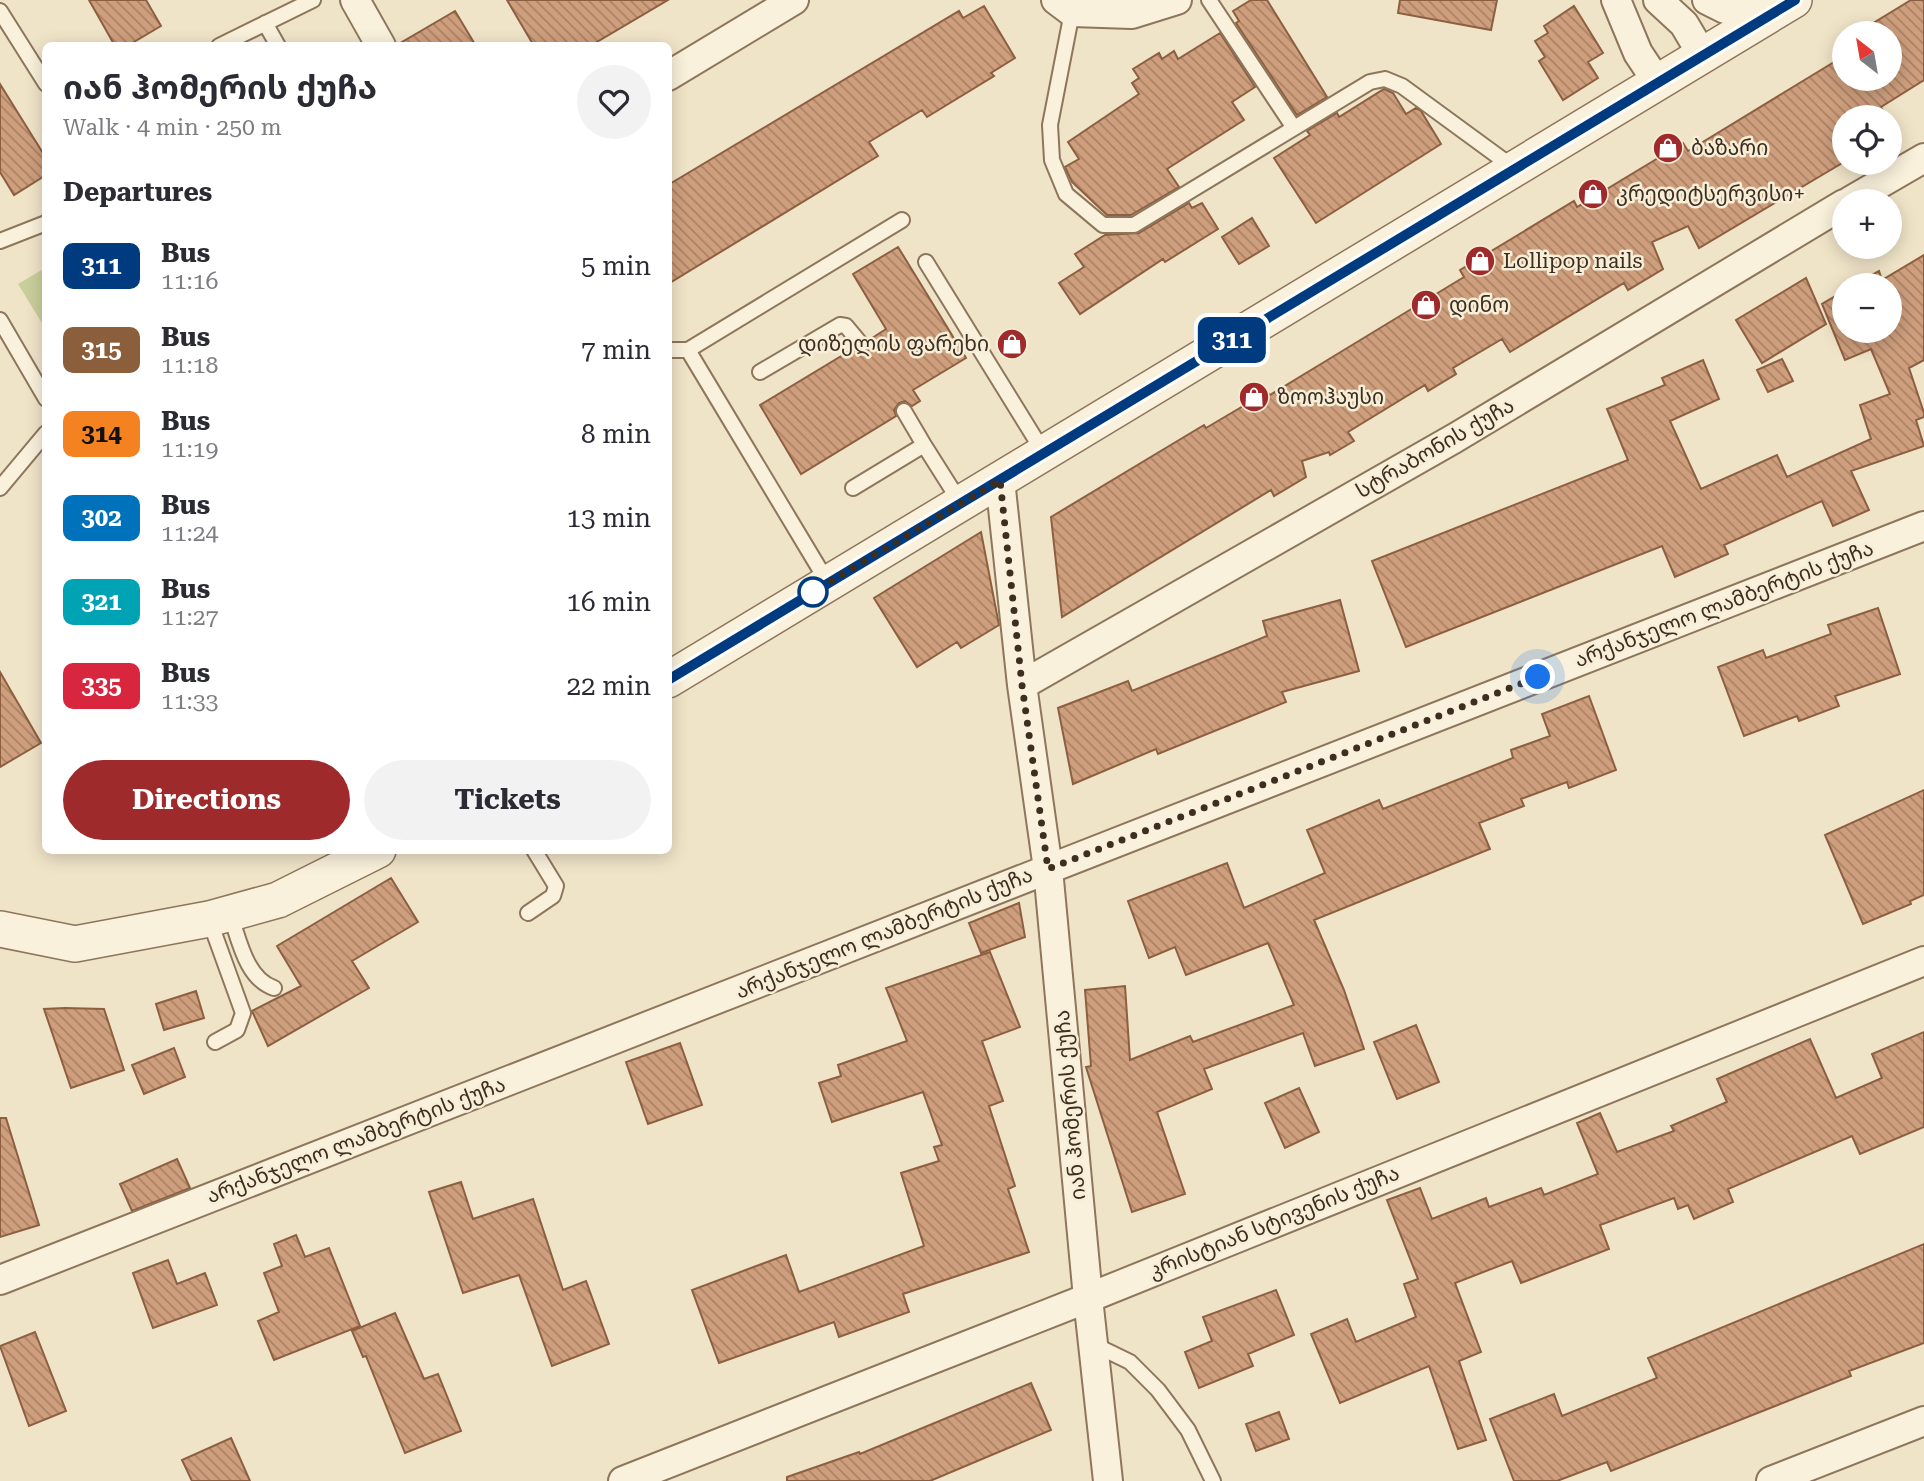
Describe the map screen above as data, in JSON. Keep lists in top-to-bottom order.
{
  "streets": {
    "street": [
      "სტრაბონის ქუჩა",
      "არქანჯელო ლამბერტის ქუჩა",
      "იან ჰომერის ქუჩა",
      "კრისტიან სტივენის ქუჩა"
    ]
  },
  "crossings": [
    ["სტრაბონის ქუჩა", "იან ჰომერის ქუჩა"],
    ["არქანჯელო ლამბერტის ქუჩა", "იან ჰომერის ქუჩა"],
    ["იან ჰომერის ქუჩა", "კრისტიან სტივენის ქუჩა"]
  ],
  "places": {
    "shop": [
      "ბაზარი",
      "კრედიტსერვისი+",
      "Lollipop nails",
      "დინო",
      "დიზელის ფარეხი",
      "ზოოჰაუსი"
    ]
  },
  "lines": ["bus line 311"],
  "north": "top left",
  "page": {
    "on_map": "311",
    "map_buttons": ["+", "−"],
    "heading": [
      ["იან ჰომერის ქუჩა", "Walk · 4 min · 250 m"],
      "Departures"
    ],
    "list": [
      {
        "mark": "311",
        "name": "Bus",
        "note": "11:16",
        "value": "5 min"
      },
      {
        "mark": "315",
        "name": "Bus",
        "note": "11:18",
        "value": "7 min"
      },
      {
        "mark": "314",
        "name": "Bus",
        "note": "11:19",
        "value": "8 min"
      },
      {
        "mark": "302",
        "name": "Bus",
        "note": "11:24",
        "value": "13 min"
      },
      {
        "mark": "321",
        "name": "Bus",
        "note": "11:27",
        "value": "16 min"
      },
      {
        "mark": "335",
        "name": "Bus",
        "note": "11:33",
        "value": "22 min"
      }
    ],
    "buttons": ["Directions", "Tickets"]
  }
}
